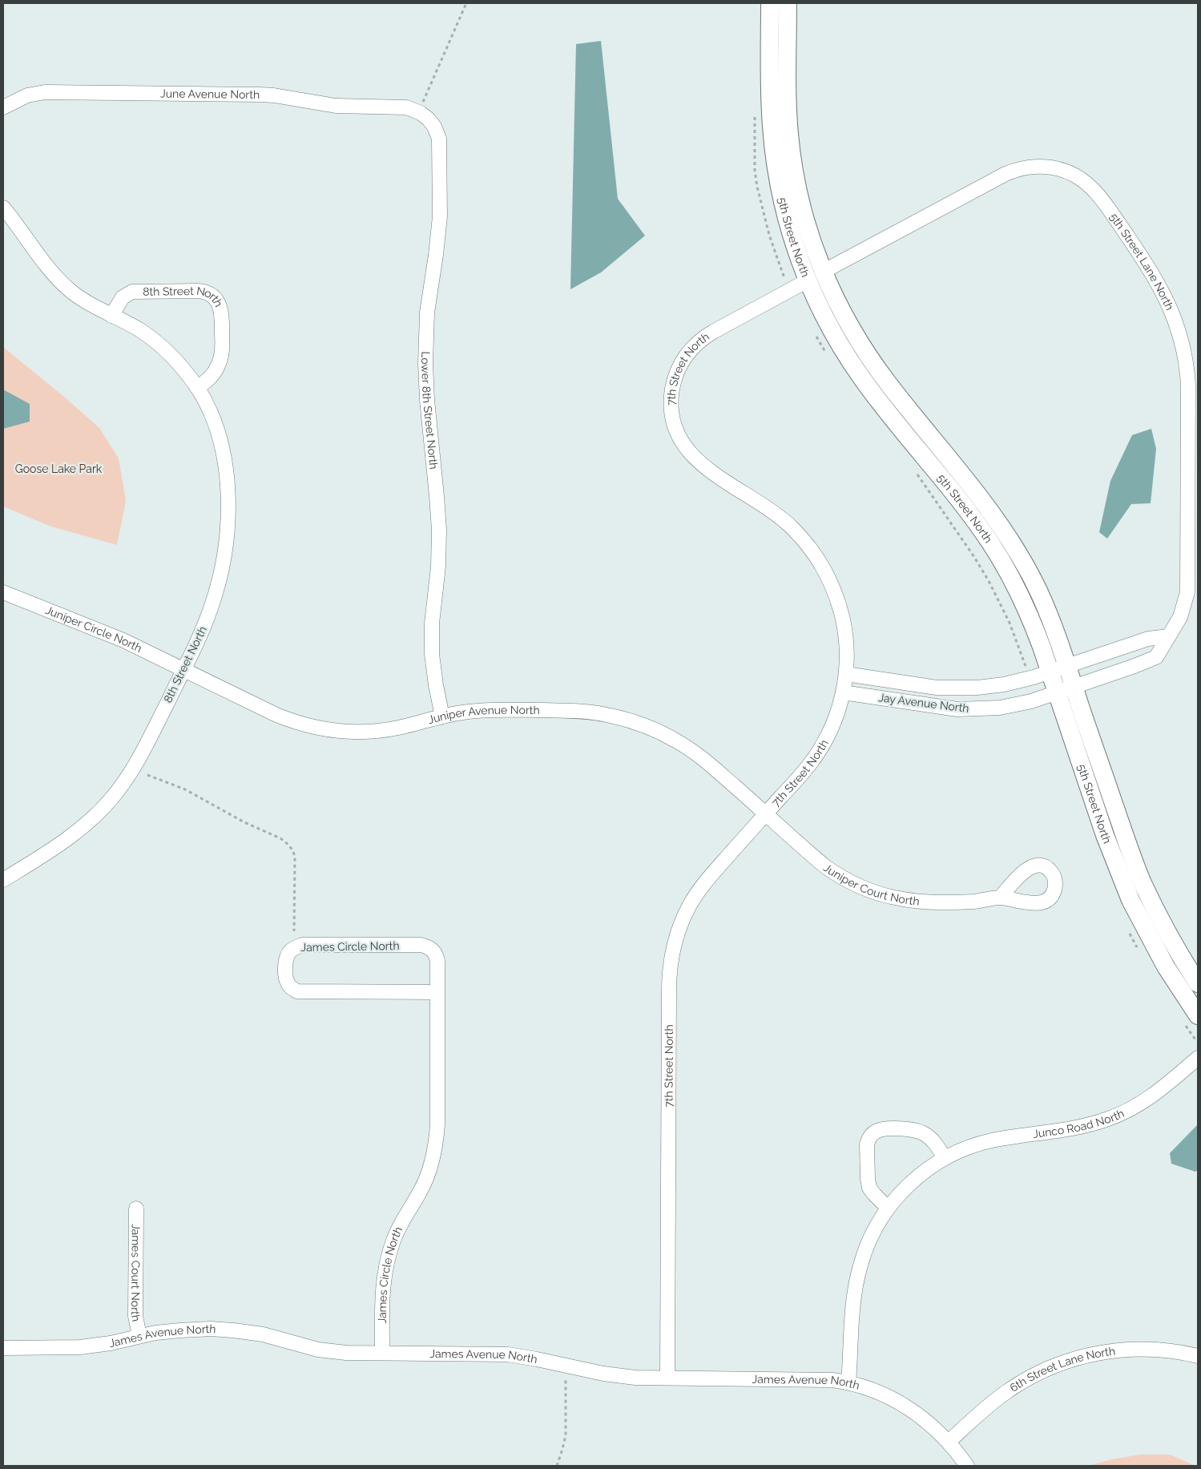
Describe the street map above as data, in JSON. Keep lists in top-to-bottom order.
{
  "streets": {
    "street": [
      "June Avenue North",
      "5th Street North",
      "5th Street Lane North",
      "8th Street North",
      "7th Street North",
      "Lower 8th Street North",
      "Juniper Circle North",
      "Jay Avenue North",
      "Juniper Avenue North",
      "Juniper Court North",
      "James Circle North",
      "Junco Road North",
      "James Court North",
      "James Avenue North",
      "6th Street Lane North"
    ]
  },
  "crossings": [
    ["June Avenue North", "Lower 8th Street North"],
    ["5th Street North", "5th Street Lane North"],
    ["5th Street North", "7th Street North"],
    ["5th Street North", "Jay Avenue North"],
    ["5th Street Lane North", "Jay Avenue North"],
    ["8th Street North", "Juniper Circle North"],
    ["8th Street North", "Juniper Avenue North"],
    ["7th Street North", "Jay Avenue North"],
    ["7th Street North", "Juniper Avenue North"],
    ["7th Street North", "Juniper Court North"],
    ["7th Street North", "James Avenue North"],
    ["Lower 8th Street North", "Juniper Avenue North"],
    ["Juniper Circle North", "Juniper Avenue North"],
    ["Juniper Avenue North", "Juniper Court North"],
    ["James Circle North", "James Avenue North"],
    ["Junco Road North", "James Avenue North"],
    ["James Court North", "James Avenue North"],
    ["James Avenue North", "6th Street Lane North"]
  ],
  "parks": ["Goose Lake Park"]
}
